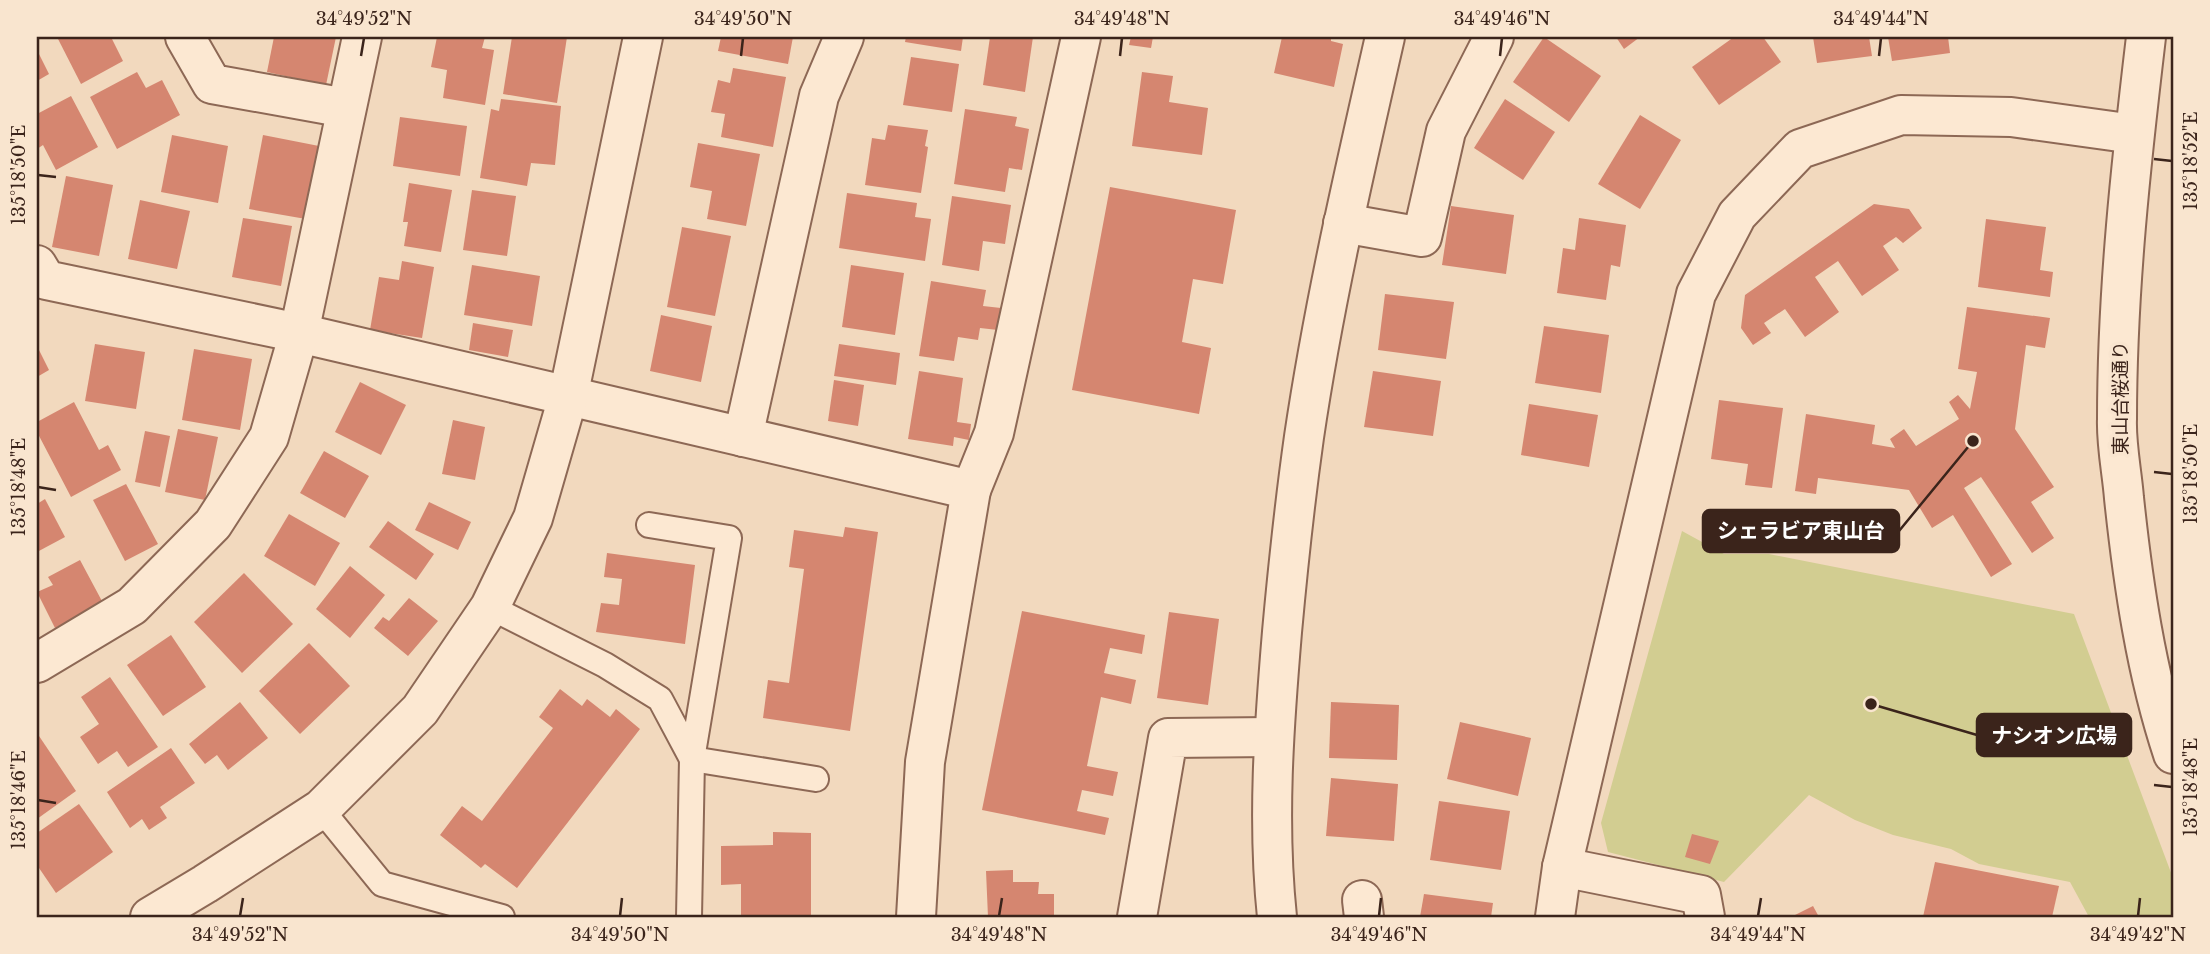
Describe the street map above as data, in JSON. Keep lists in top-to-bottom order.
{
  "streets": {
    "street": ["東山台桜通り"]
  },
  "places": ["シェラビア東山台", "ナシオン広場"],
  "coordinates": [
    "34°49'52\"N",
    "34°49'50\"N",
    "34°49'48\"N",
    "34°49'46\"N",
    "34°49'44\"N",
    "135°18'52\"E",
    "135°18'50\"E",
    "135°18'48\"E",
    "135°18'46\"E",
    "34°49'42\"N"
  ]
}
